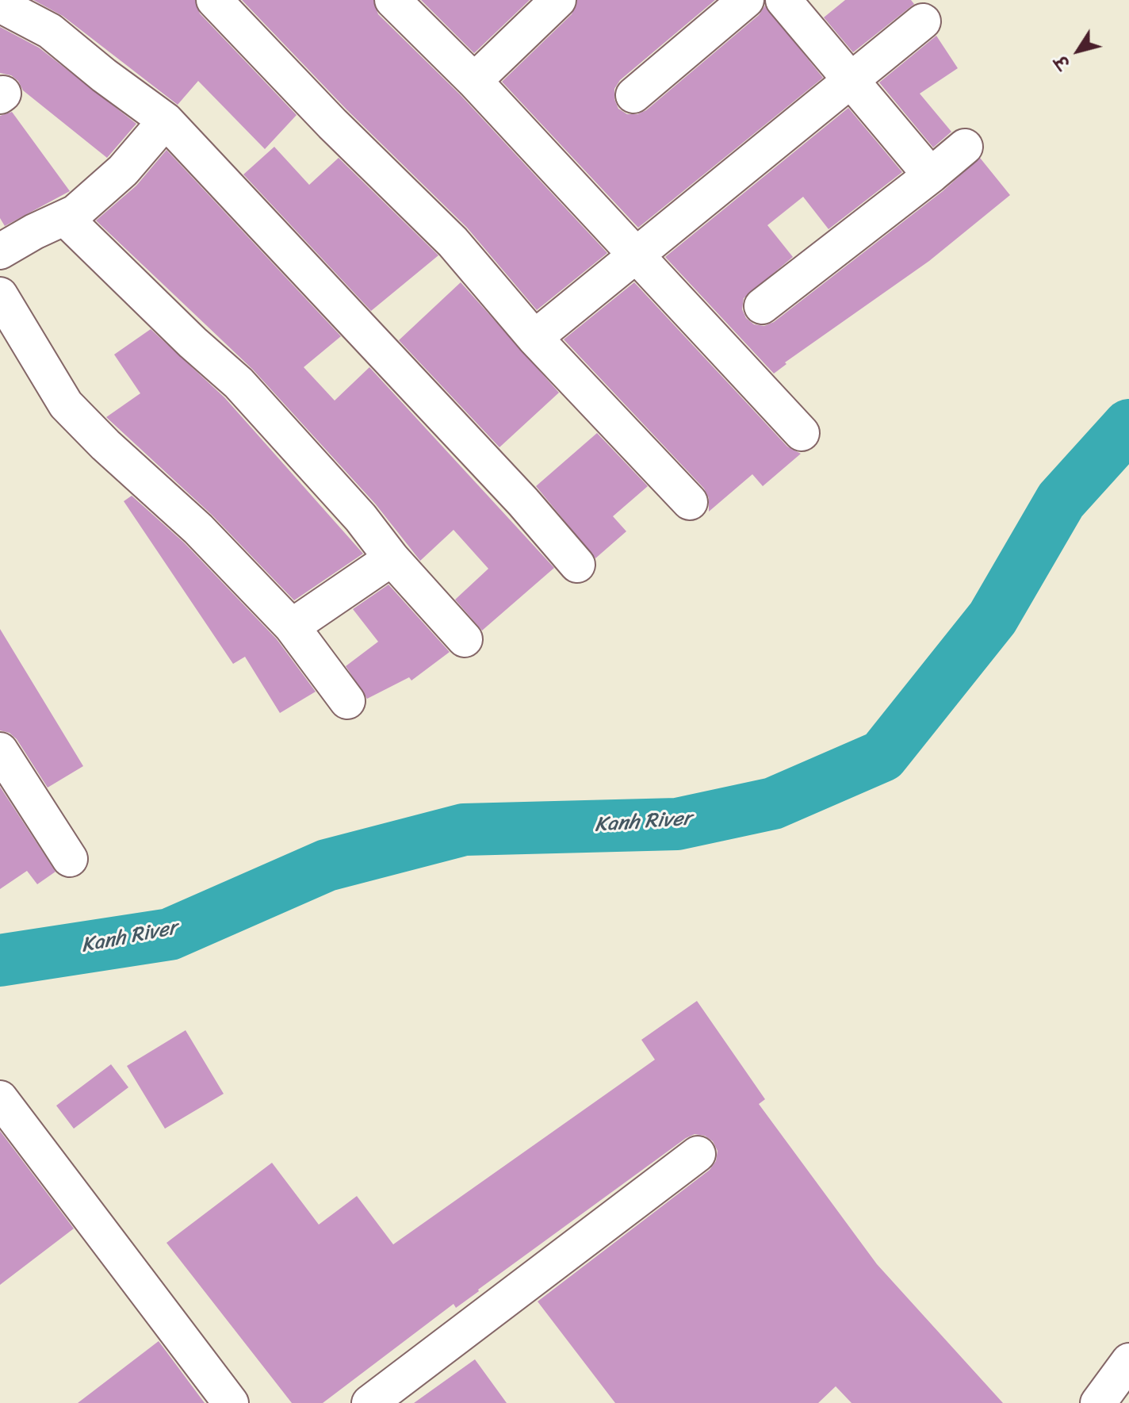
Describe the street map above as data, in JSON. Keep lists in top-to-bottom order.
{
  "water": ["Kanh River"],
  "north": "bottom left"
}
